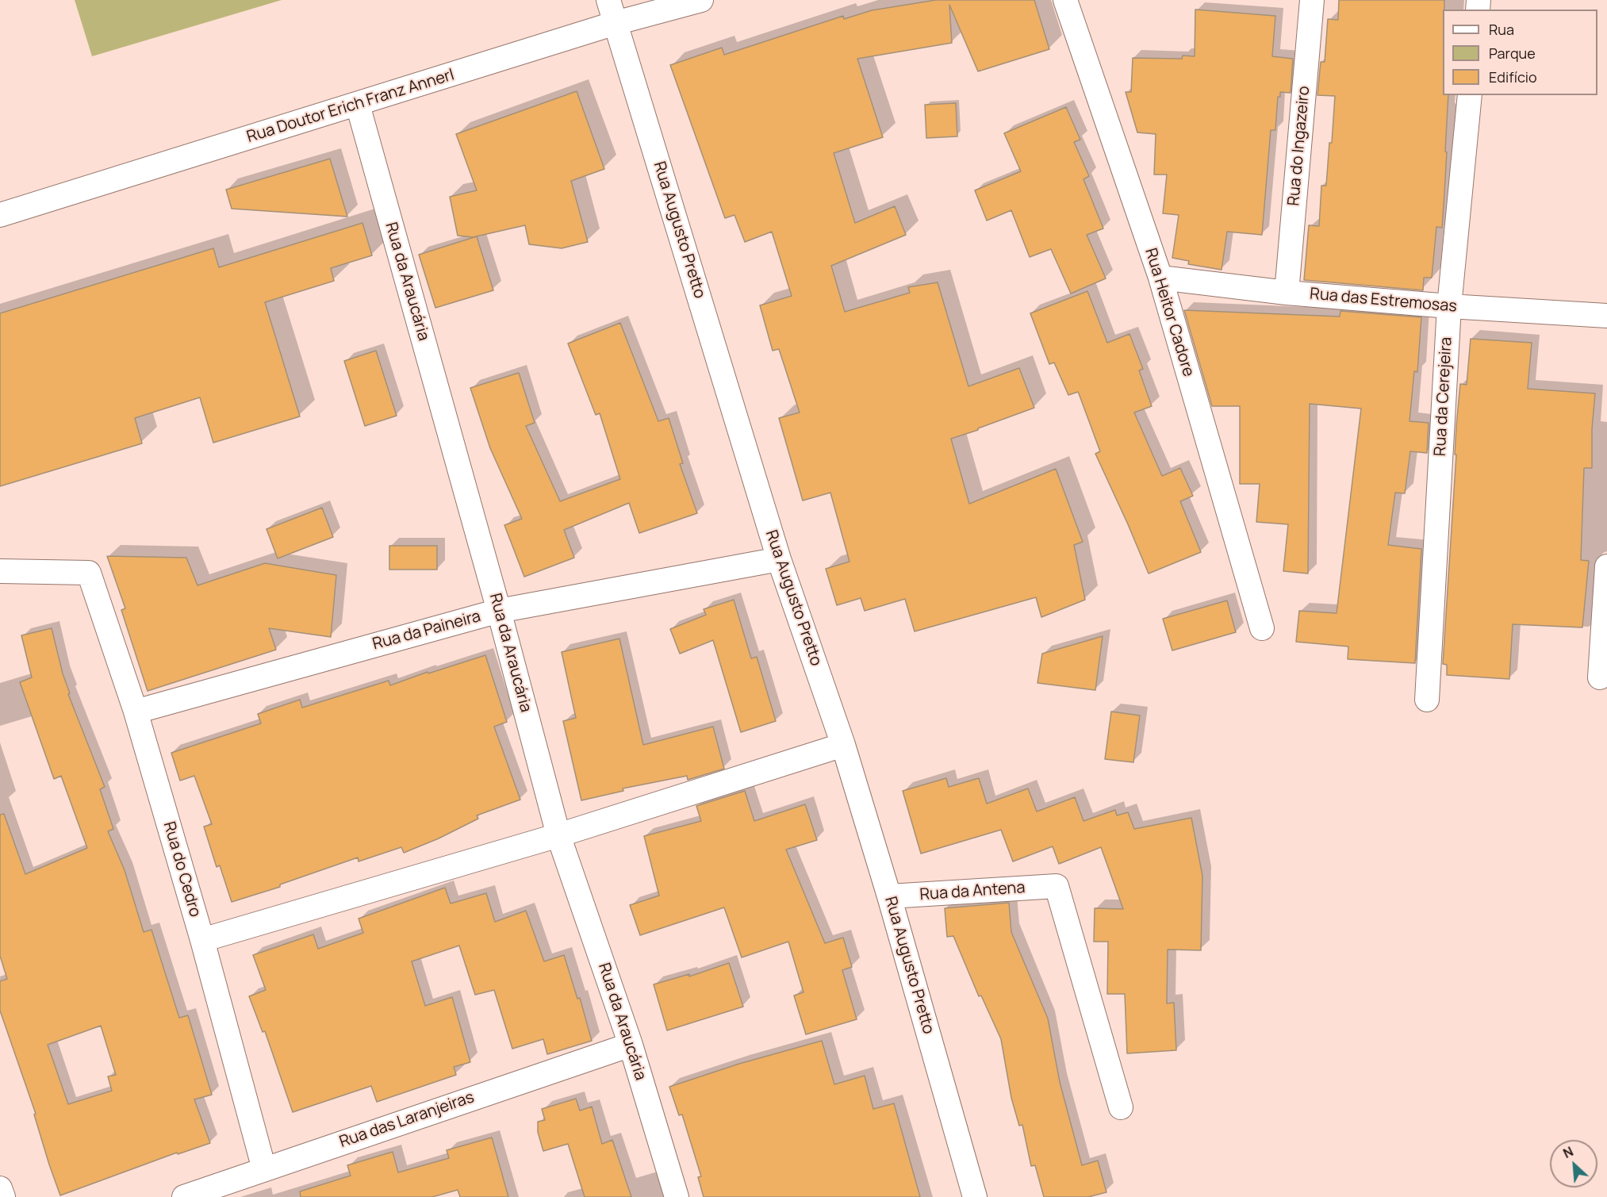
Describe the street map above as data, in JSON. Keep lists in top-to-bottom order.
{
  "streets": {
    "street": [
      "Rua Doutor Erich Franz Annerl",
      "Rua do Ingazeiro",
      "Rua Augusto Pretto",
      "Rua da Araucária",
      "Rua das Estremosas",
      "Rua Heitor Cadore",
      "Rua da Cerejeira",
      "Rua da Paineira",
      "Rua do Cedro",
      "Rua da Antena",
      "Rua das Laranjeiras"
    ]
  },
  "crossings": [
    ["Rua Doutor Erich Franz Annerl", "Rua Augusto Pretto"],
    ["Rua Doutor Erich Franz Annerl", "Rua da Araucária"],
    ["Rua do Ingazeiro", "Rua das Estremosas"],
    ["Rua Augusto Pretto", "Rua da Paineira"],
    ["Rua Augusto Pretto", "Rua da Antena"],
    ["Rua da Araucária", "Rua da Paineira"],
    ["Rua da Araucária", "Rua das Laranjeiras"],
    ["Rua das Estremosas", "Rua Heitor Cadore"],
    ["Rua das Estremosas", "Rua da Cerejeira"],
    ["Rua da Paineira", "Rua do Cedro"],
    ["Rua do Cedro", "Rua das Laranjeiras"]
  ],
  "legend": ["Rua", "Parque", "Edifício"],
  "north": "top left"
}
